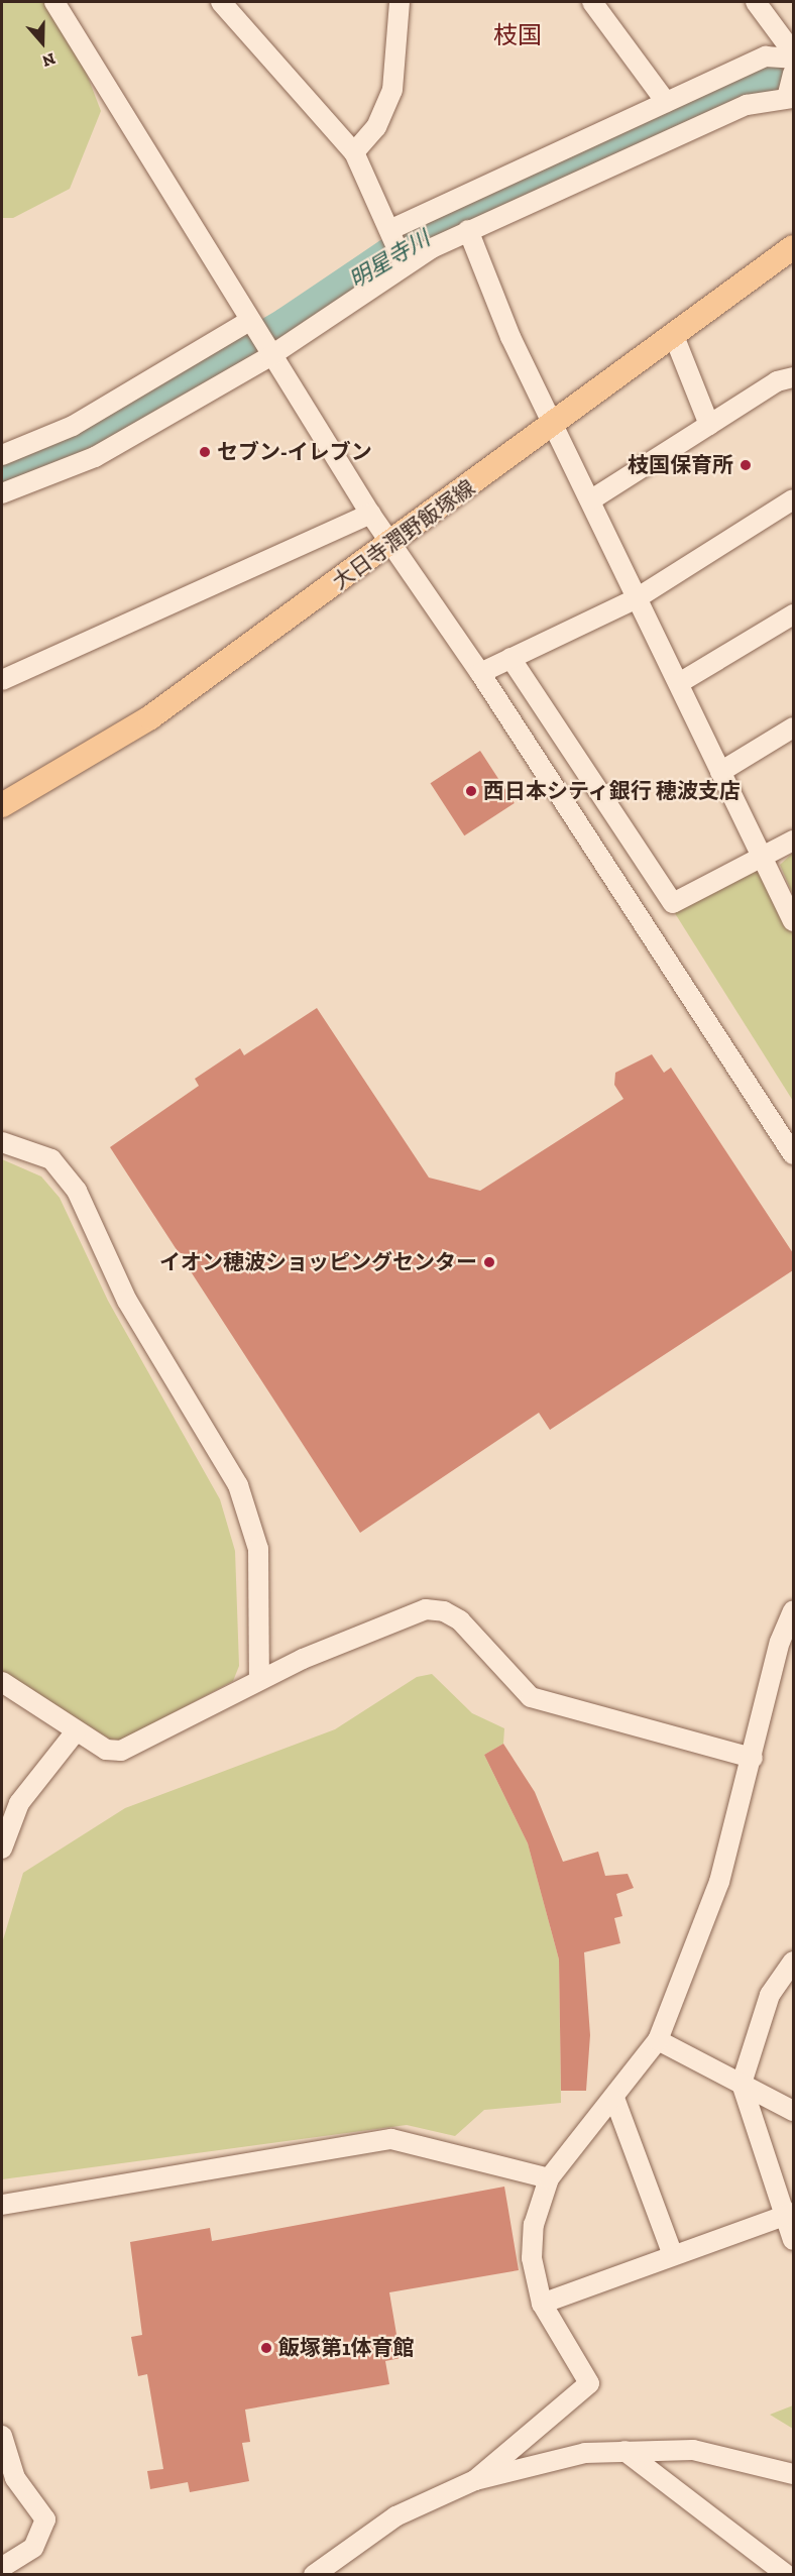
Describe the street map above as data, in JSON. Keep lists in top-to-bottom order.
{
  "streets": {
    "main road": ["大日寺潤野飯塚線"]
  },
  "districts": ["枝国"],
  "water": ["明星寺川"],
  "places": [
    "セブン-イレブン",
    "枝国保育所",
    "西日本シティ銀行 穂波支店",
    "イオン穂波ショッピングセンター",
    "飯塚第1体育館"
  ],
  "north": "bottom"
}
